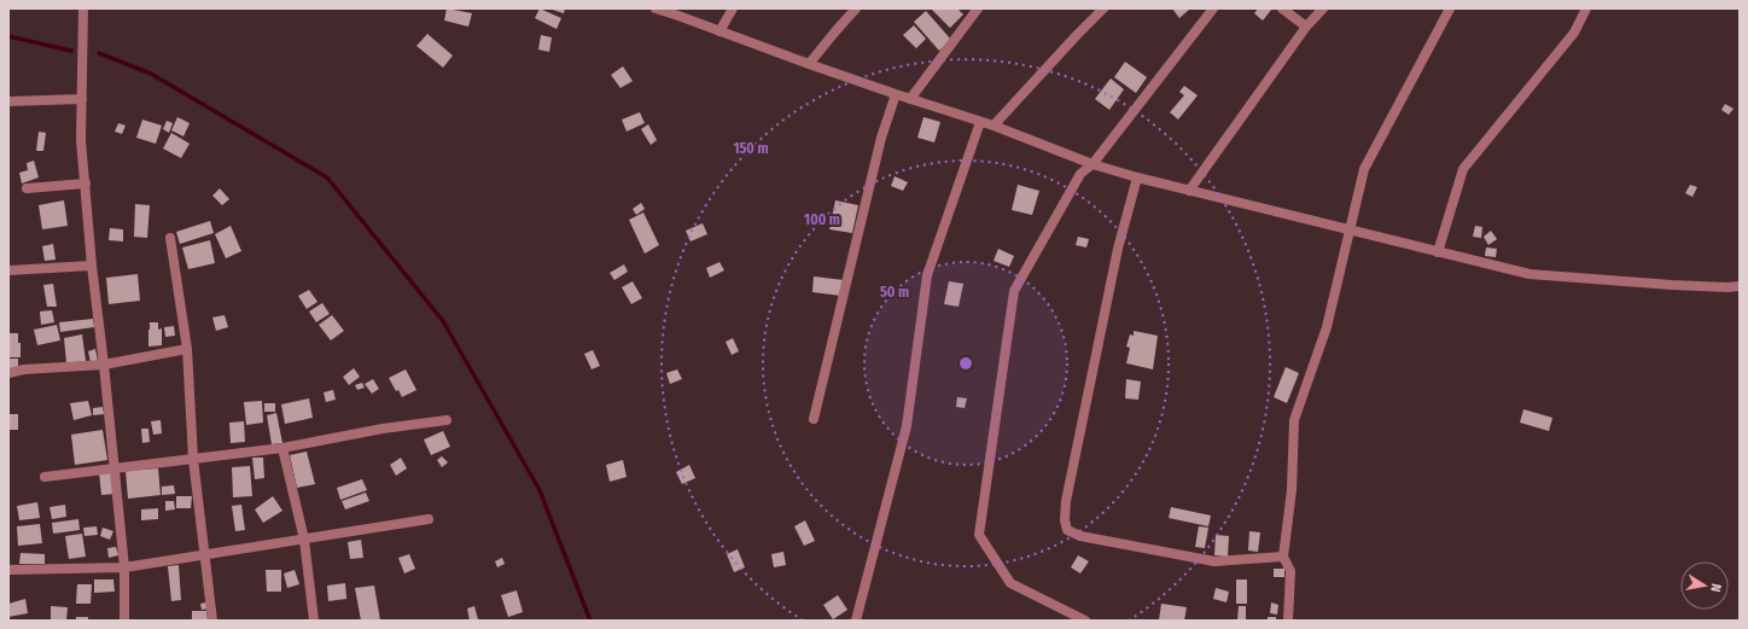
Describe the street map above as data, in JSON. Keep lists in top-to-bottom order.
{
  "north": "right",
  "rings": ["150 m", "100 m", "50 m"]
}
